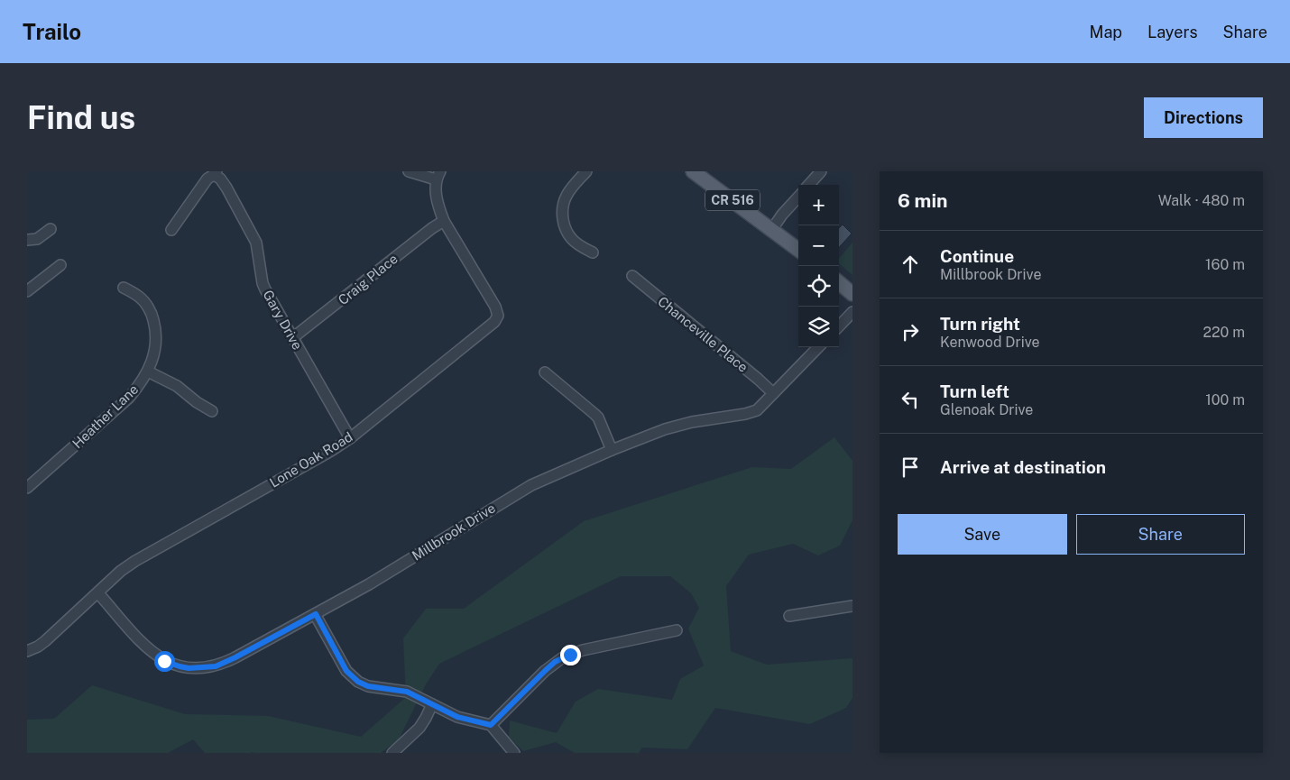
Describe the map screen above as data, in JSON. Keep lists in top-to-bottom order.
{
  "streets": {
    "main road": ["CR 516"],
    "street": [
      "Craig Place",
      "Gary Drive",
      "Chanceville Place",
      "Heather Lane",
      "Lone Oak Road",
      "Millbrook Drive"
    ]
  },
  "crossings": [
    ["Craig Place", "Gary Drive"],
    ["Craig Place", "Lone Oak Road"],
    ["Gary Drive", "Lone Oak Road"],
    ["Chanceville Place", "Millbrook Drive"],
    ["Lone Oak Road", "Millbrook Drive"]
  ],
  "page": {
    "header": "Trailo",
    "nav": ["Map", "Layers", "Share"],
    "buttons": [
      "Directions",
      ["Save", "Share"]
    ],
    "title": "Find us",
    "heading": ["6 min", "Walk · 480 m"],
    "map_buttons": ["+", "−"],
    "list": [
      ["Continue", "Millbrook Drive", "160 m"],
      ["Turn right", "Kenwood Drive", "220 m"],
      ["Turn left", "Glenoak Drive", "100 m"],
      "Arrive at destination"
    ]
  }
}
